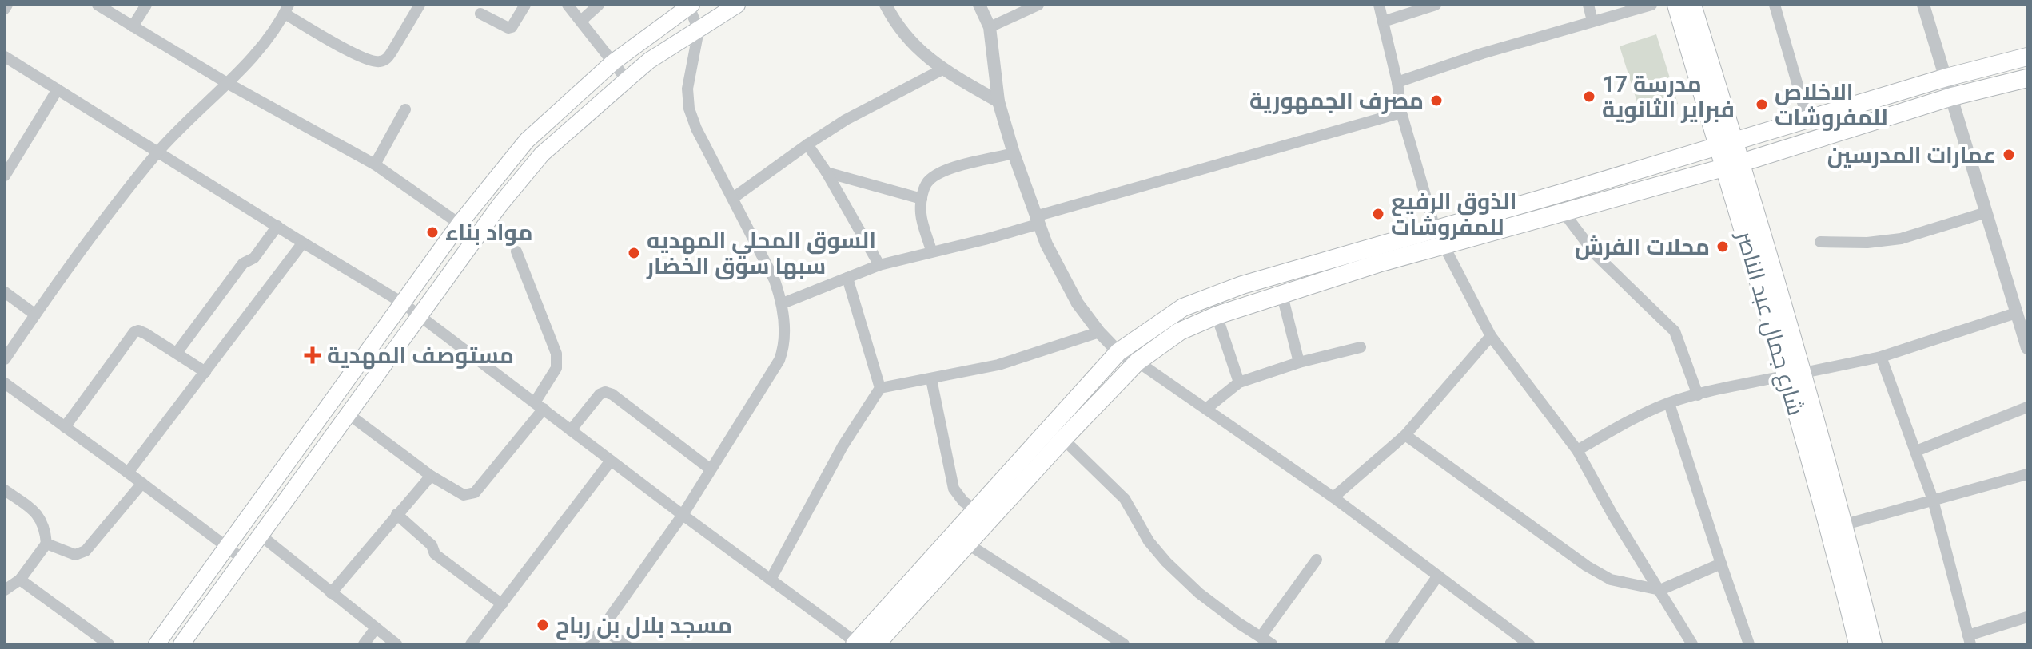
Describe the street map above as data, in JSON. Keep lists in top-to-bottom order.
{
  "streets": {
    "main road": ["شارع جمال عبد الناصر"]
  },
  "places": {
    "other": [
      "مدرسة 17 فبراير الثانوية",
      "مصرف الجمهورية",
      "الاخلاص للمفروشات",
      "عمارات المدرسين",
      "الذوق الرفيع للمفروشات",
      "مواد بناء",
      "محلات الفرش",
      "السوق المحلي المهديه سبها سوق الخضار",
      "مسجد بلال بن رباح"
    ],
    "health": ["مستوصف المهدية"]
  }
}
